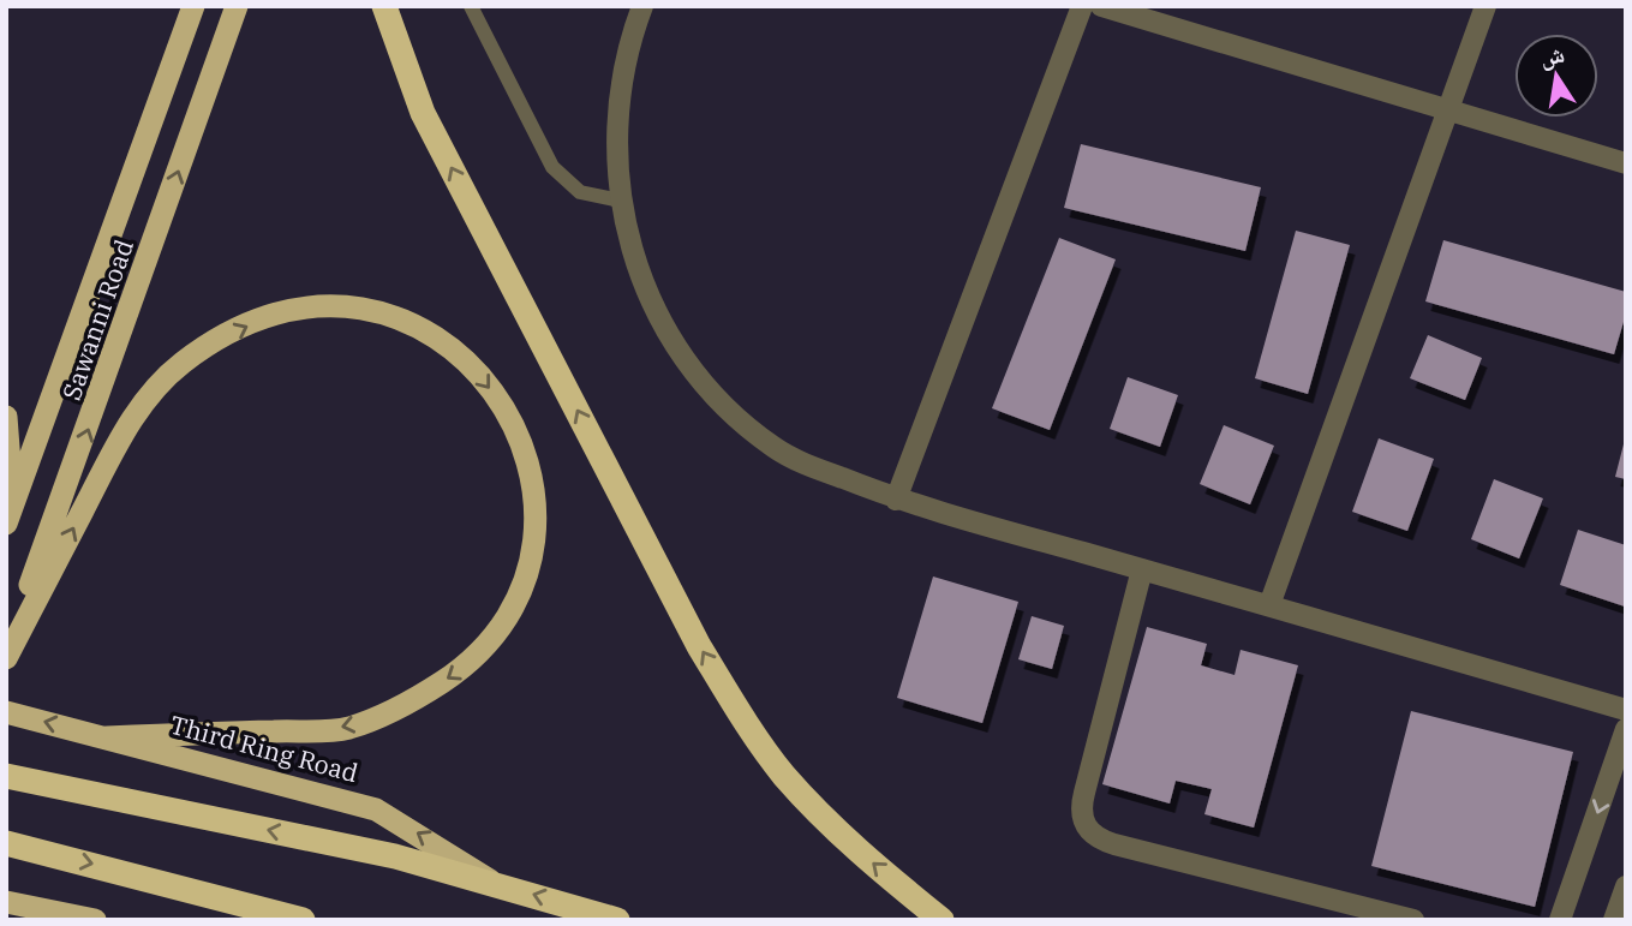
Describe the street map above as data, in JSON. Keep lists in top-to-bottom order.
{
  "streets": {
    "highway": ["Sawanni Road", "Third Ring Road"]
  },
  "north": "top"
}
